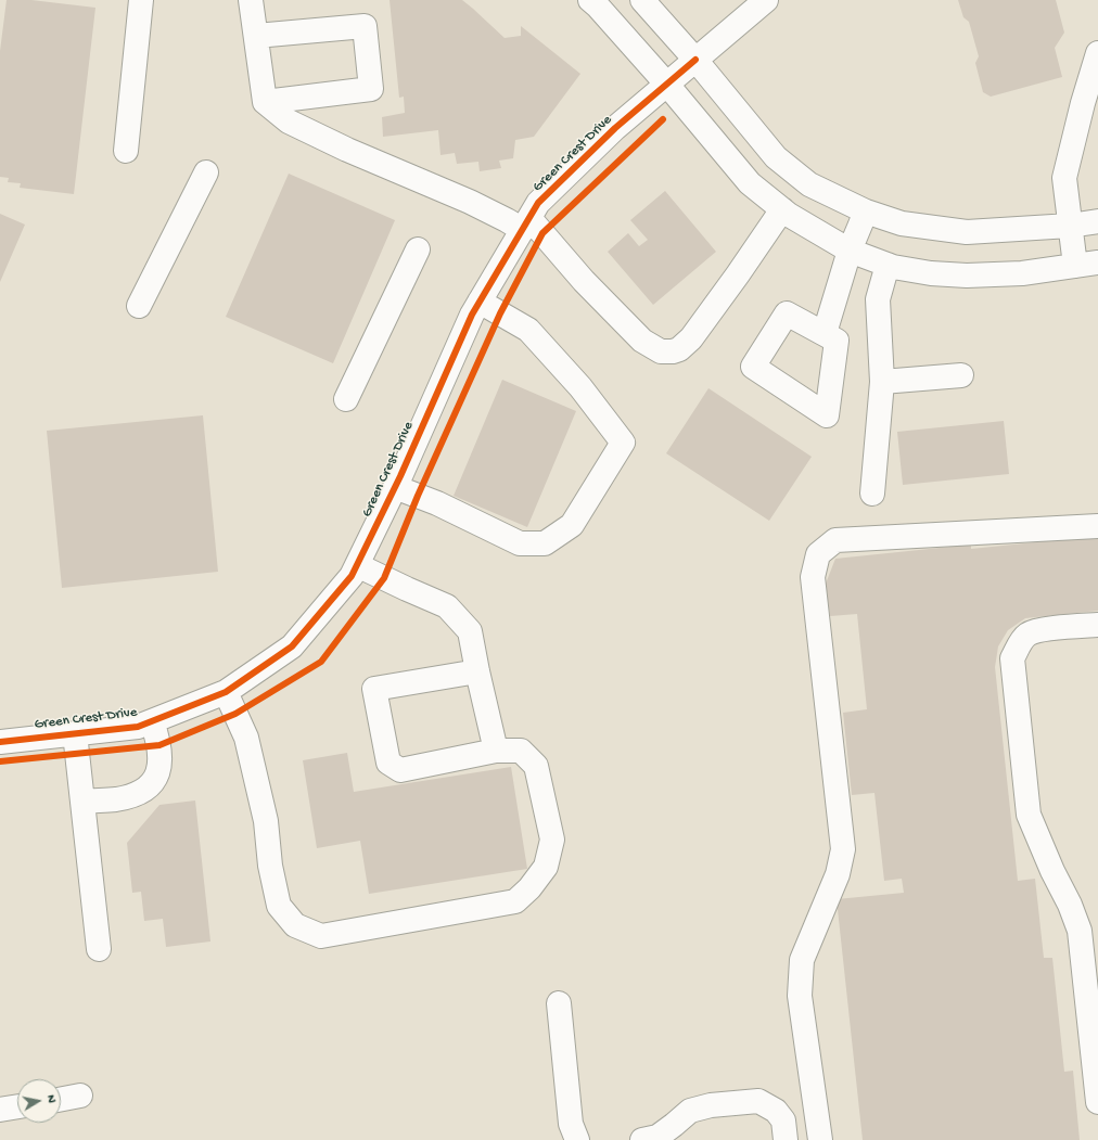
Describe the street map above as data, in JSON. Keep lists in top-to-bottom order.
{
  "streets": {
    "street": ["Green Crest Drive"]
  },
  "north": "right"
}
